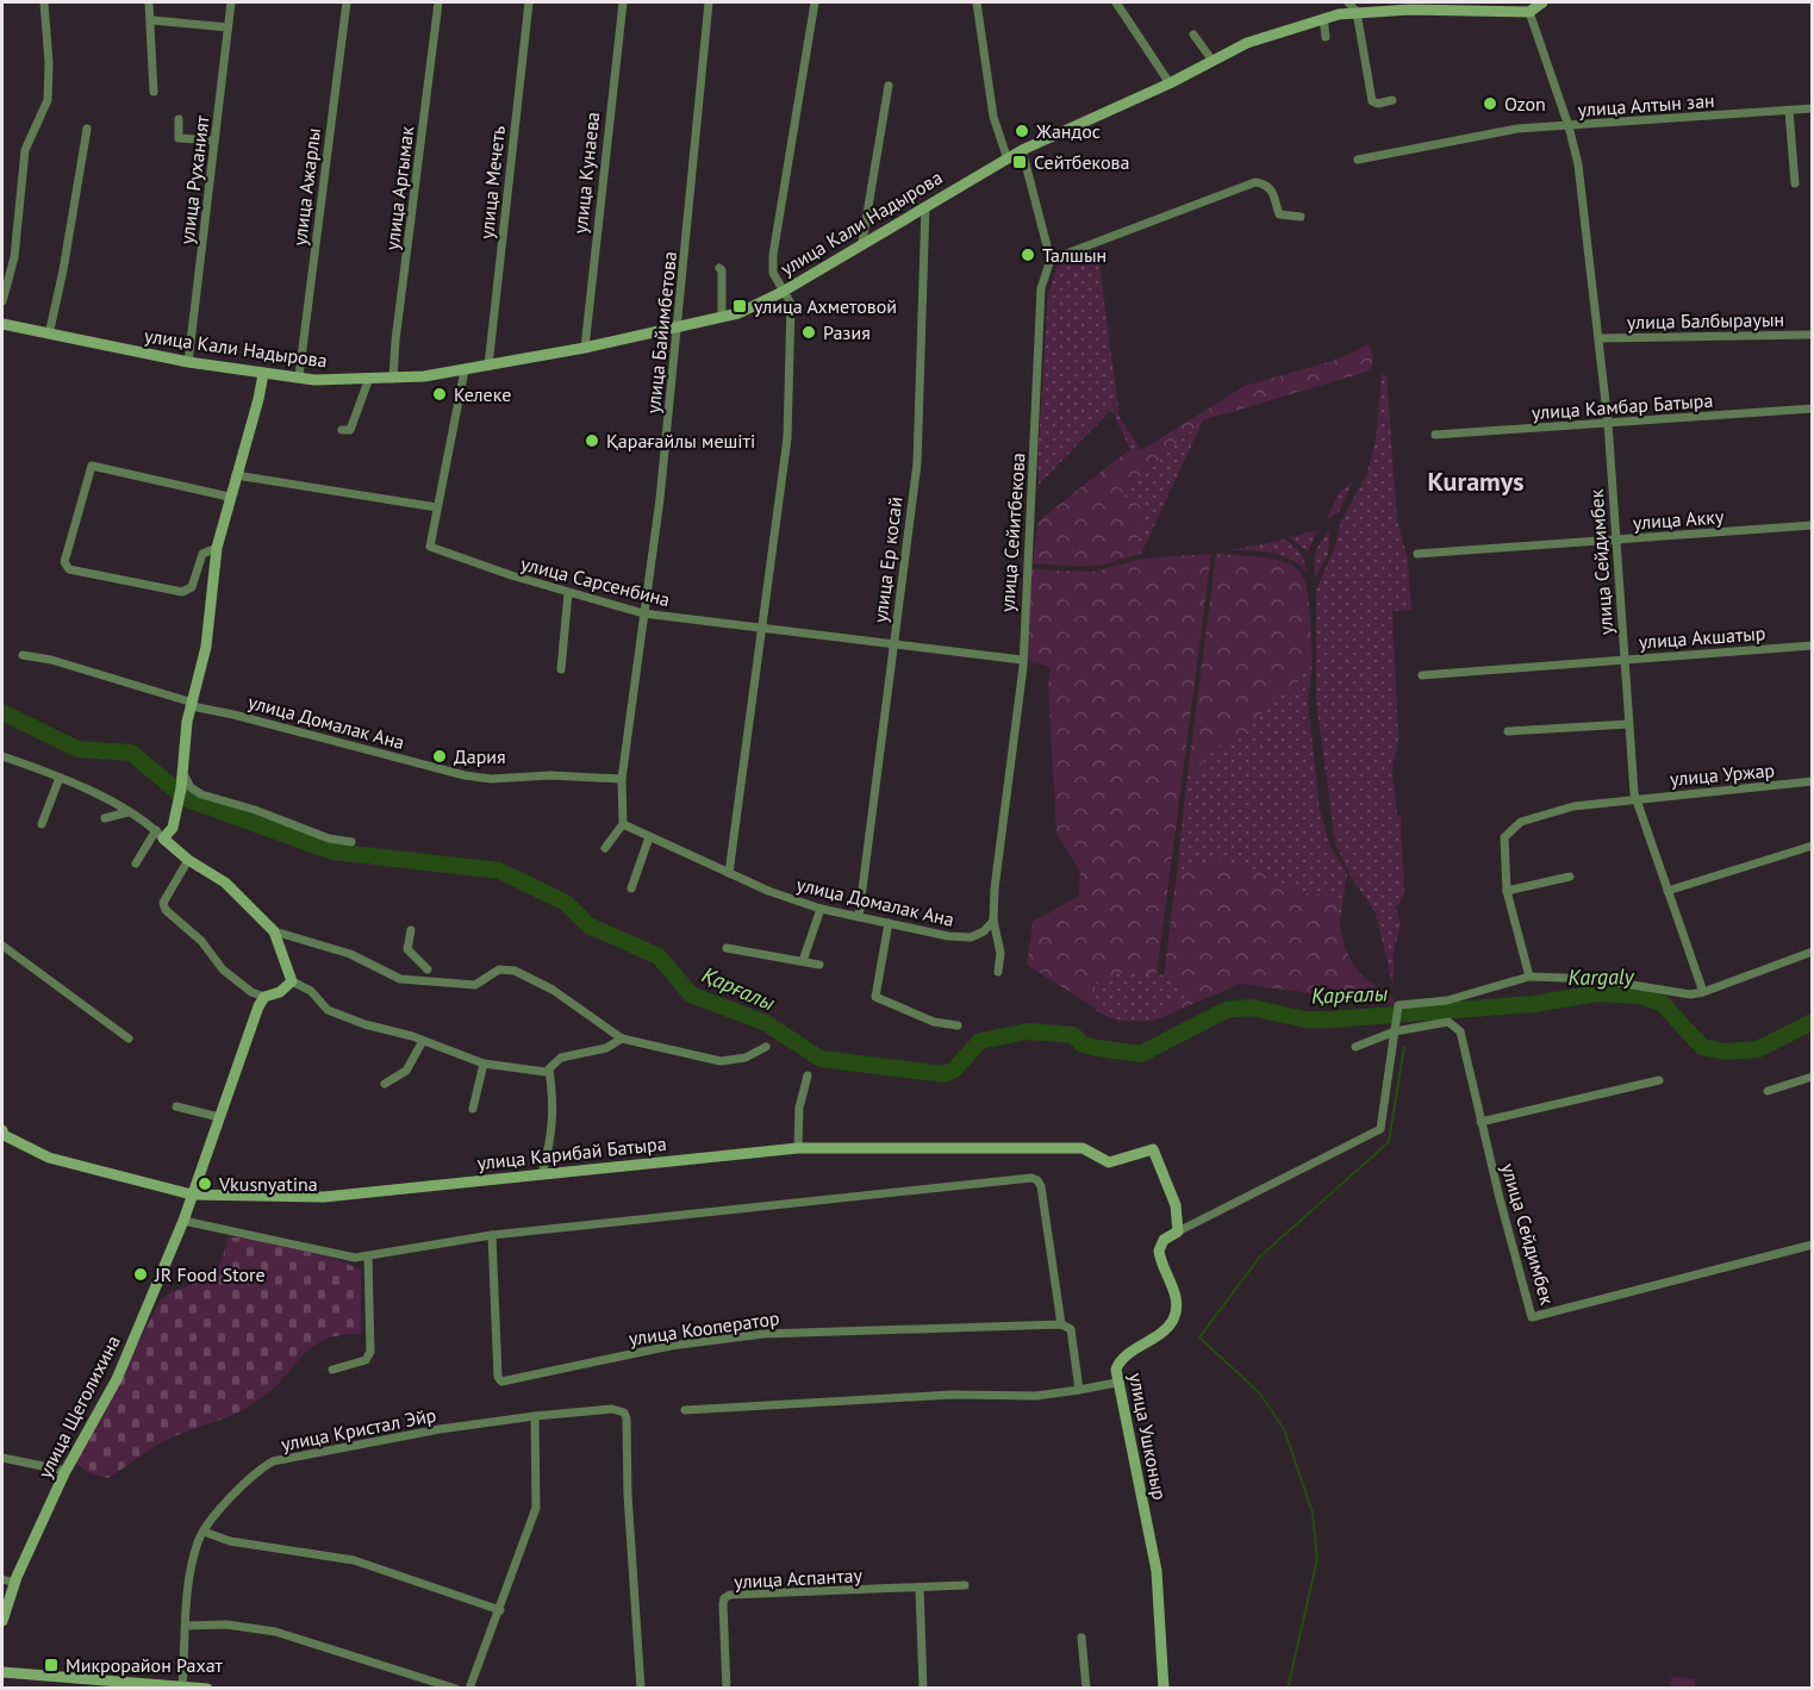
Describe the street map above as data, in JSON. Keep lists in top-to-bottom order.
{
  "streets": {
    "street": [
      "улица Алтын зан",
      "улица Кунаева",
      "улица Руханият",
      "улица Мечеть",
      "улица Ажарлы",
      "улица Аргымак",
      "улица Кали Надырова",
      "улица Балбырауын",
      "улица Байимбетова",
      "улица Камбар Батыра",
      "улица Акку",
      "улица Сейитбекова",
      "улица Ер косай",
      "улица Сейдимбек",
      "улица Сарсенбина",
      "улица Акшатыр",
      "улица Домалак Ана",
      "улица Уржар",
      "улица Карибай Батыра",
      "улица Кооператор",
      "улица Щеголихина",
      "улица Кристал Эйр",
      "улица Ушконыр",
      "улица Аспантау"
    ]
  },
  "crossings": [
    ["улица Алтын зан", "улица Сейдимбек"],
    ["улица Кунаева", "улица Кали Надырова"],
    ["улица Руханият", "улица Кали Надырова"],
    ["улица Мечеть", "улица Кали Надырова"],
    ["улица Ажарлы", "улица Кали Надырова"],
    ["улица Аргымак", "улица Кали Надырова"],
    ["улица Кали Надырова", "улица Байимбетова"],
    ["улица Кали Надырова", "улица Ер косай"],
    ["улица Кали Надырова", "улица Сейдимбек"],
    ["улица Кали Надырова", "улица Сарсенбина"],
    ["улица Балбырауын", "улица Сейдимбек"],
    ["улица Байимбетова", "улица Сарсенбина"],
    ["улица Байимбетова", "улица Домалак Ана"],
    ["улица Камбар Батыра", "улица Сейдимбек"],
    ["улица Акку", "улица Сейдимбек"],
    ["улица Сейитбекова", "улица Сарсенбина"],
    ["улица Сейитбекова", "улица Домалак Ана"],
    ["улица Ер косай", "улица Сарсенбина"],
    ["улица Ер косай", "улица Домалак Ана"],
    ["улица Сейдимбек", "улица Акшатыр"],
    ["улица Сейдимбек", "улица Уржар"],
    ["улица Карибай Батыра", "улица Щеголихина"],
    ["улица Карибай Батыра", "улица Ушконыр"]
  ],
  "districts": ["Kuramys"],
  "water": ["Kargaly", "Қарғалы"],
  "places": {
    "other": [
      "Ozon",
      "Жандос",
      "Талшын",
      "Разия",
      "Келеке",
      "Қарағайлы мешіті",
      "Дария",
      "Vkusnyatina",
      "JR Food Store"
    ],
    "transit": ["Сейтбекова", "улица Ахметовой", "Микрорайон Рахат"]
  }
}
